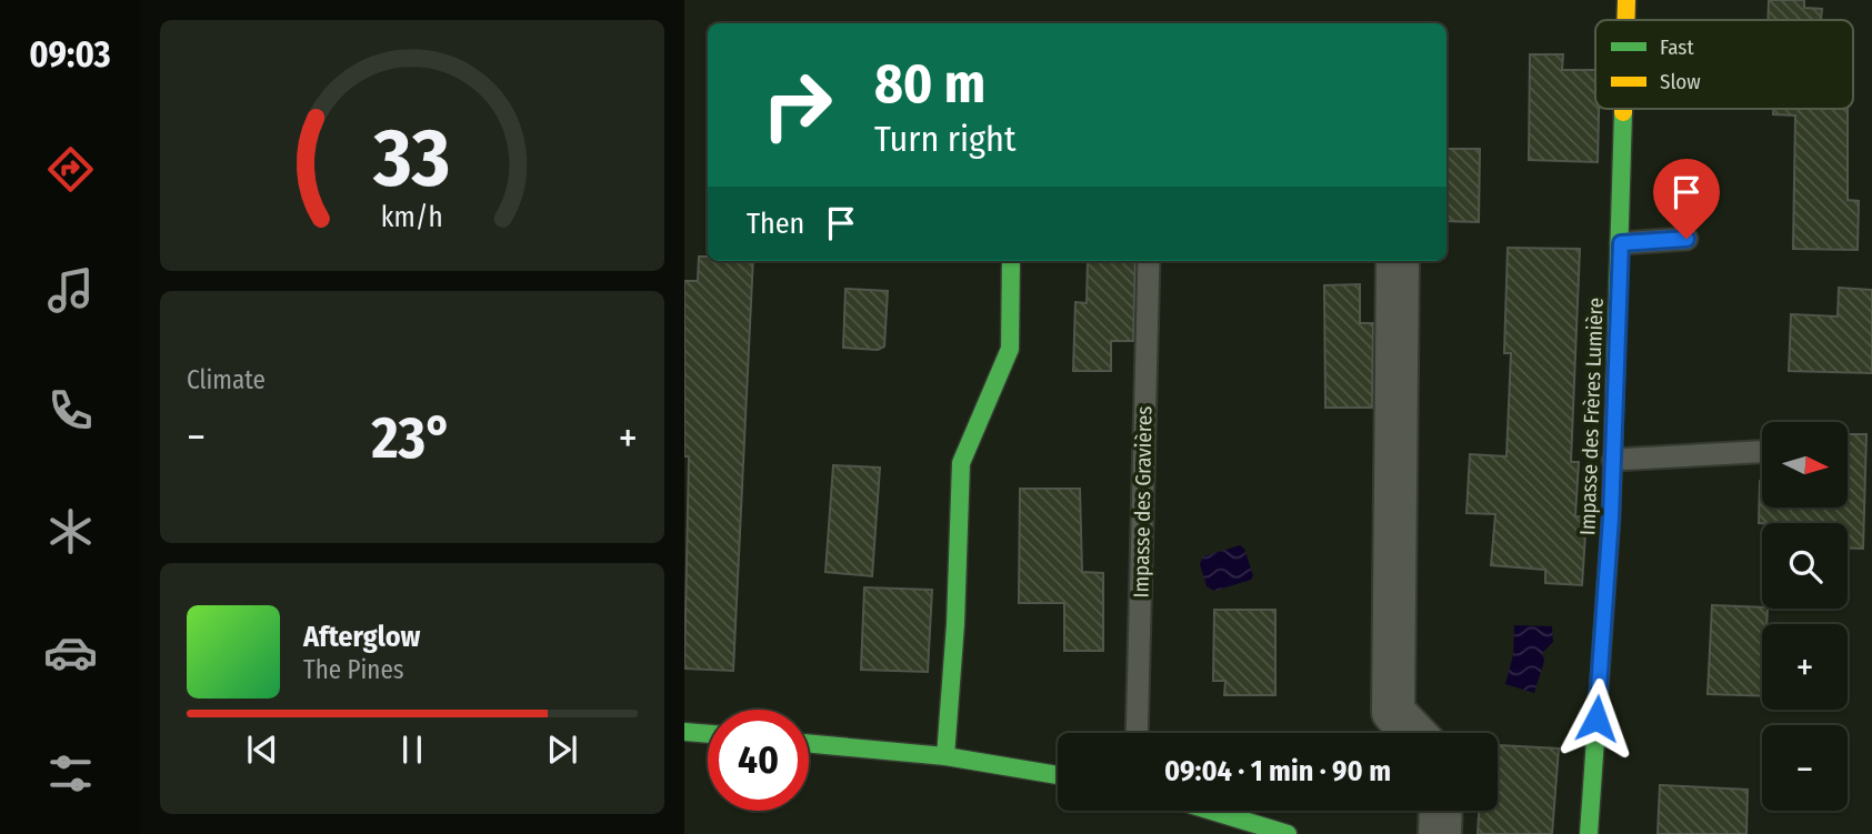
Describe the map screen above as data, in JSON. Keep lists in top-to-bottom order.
{
  "streets": {
    "street": ["Impasse des Frères Lumière"],
    "lane": ["Impasse des Gravières"]
  },
  "legend": ["Fast", "Slow"],
  "north": "right",
  "page": {
    "tabs": "09:03",
    "turn": ["80 m", "Turn right"],
    "then": "Then",
    "tile": "Climate",
    "heat": ["−", "23°", "+"],
    "map_buttons": ["+", "−"],
    "song": ["Afterglow", "The Pines"],
    "limit": "40",
    "trip": "09:04 · 1 min · 90 m",
    "gauge": ["33", "km/h"]
  }
}
